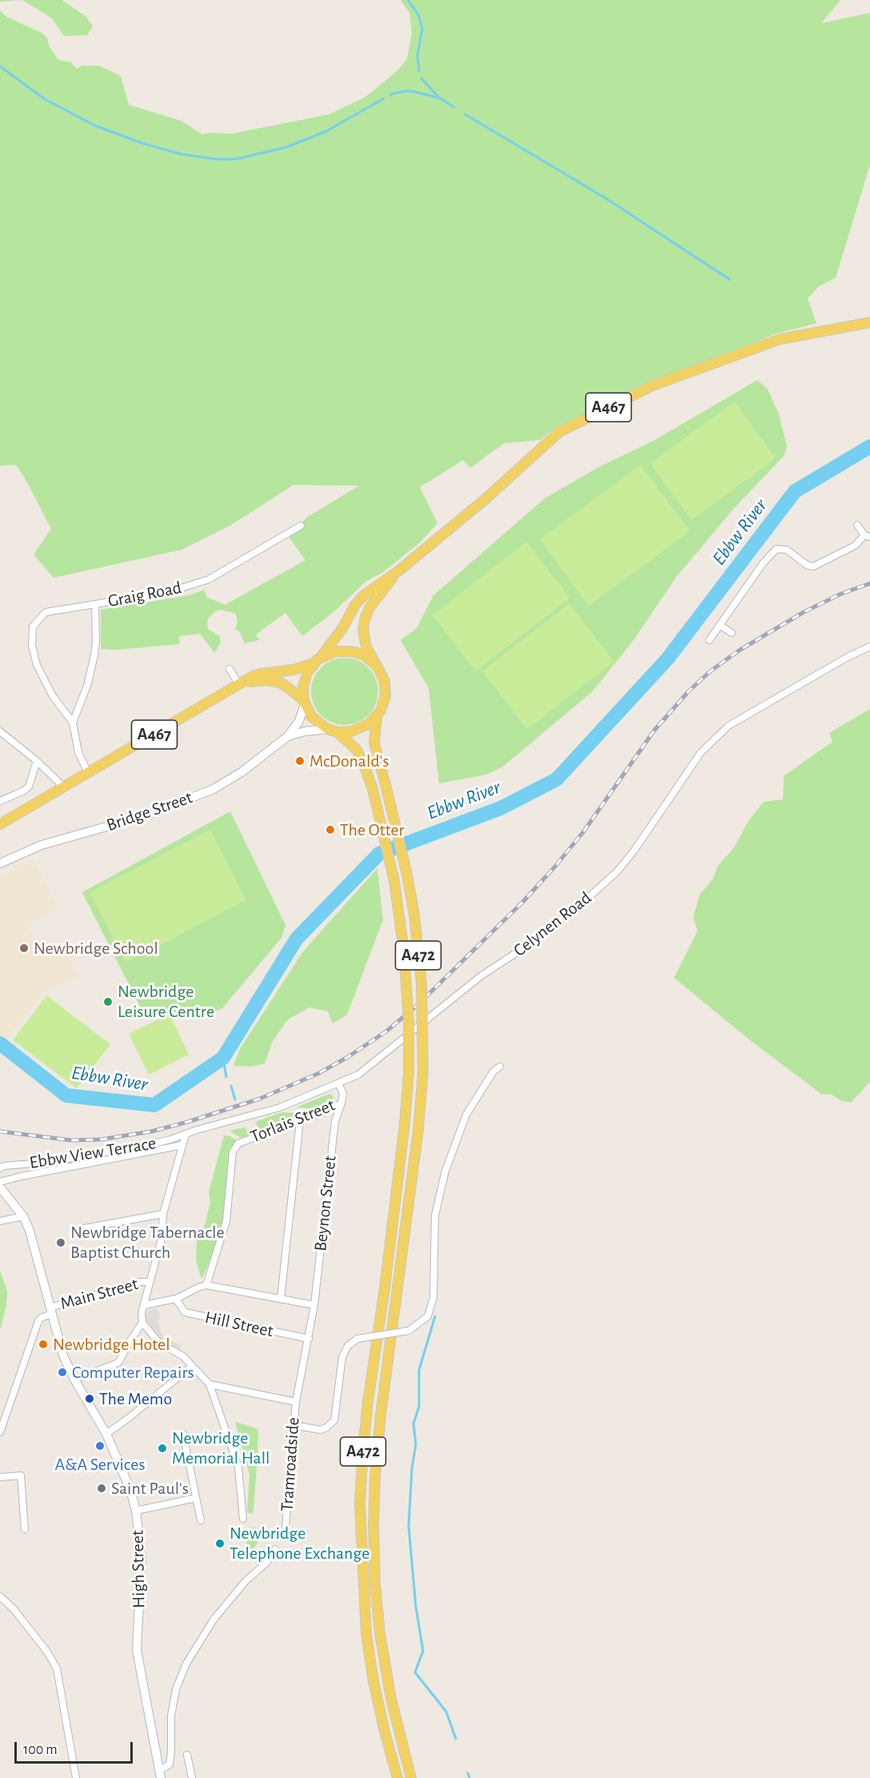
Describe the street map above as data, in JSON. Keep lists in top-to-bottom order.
{
  "streets": {
    "main road": ["A467", "A472"],
    "street": [
      "Graig Road",
      "Bridge Street",
      "Celynen Road",
      "Torlais Street",
      "Ebbw View Terrace",
      "Beynon Street",
      "Main Street",
      "Hill Street",
      "Tramroadside",
      "High Street"
    ]
  },
  "crossings": [
    ["A467", "Bridge Street"],
    ["A467", "A472"],
    ["Bridge Street", "A472"],
    ["Celynen Road", "Torlais Street"],
    ["Celynen Road", "Ebbw View Terrace"],
    ["Torlais Street", "Beynon Street"],
    ["Beynon Street", "Hill Street"],
    ["Beynon Street", "Tramroadside"],
    ["Main Street", "High Street"],
    ["Hill Street", "Tramroadside"]
  ],
  "water": ["Ebbw River"],
  "places": [
    "McDonald's",
    "The Otter",
    "Newbridge School",
    "Newbridge Leisure Centre",
    "Newbridge Tabernacle Baptist Church",
    "Newbridge Hotel",
    "Computer Repairs",
    "The Memo",
    "A&A Services",
    "Newbridge Memorial Hall",
    "Saint Paul's",
    "Newbridge Telephone Exchange"
  ],
  "scale_bar": "100 m"
}
